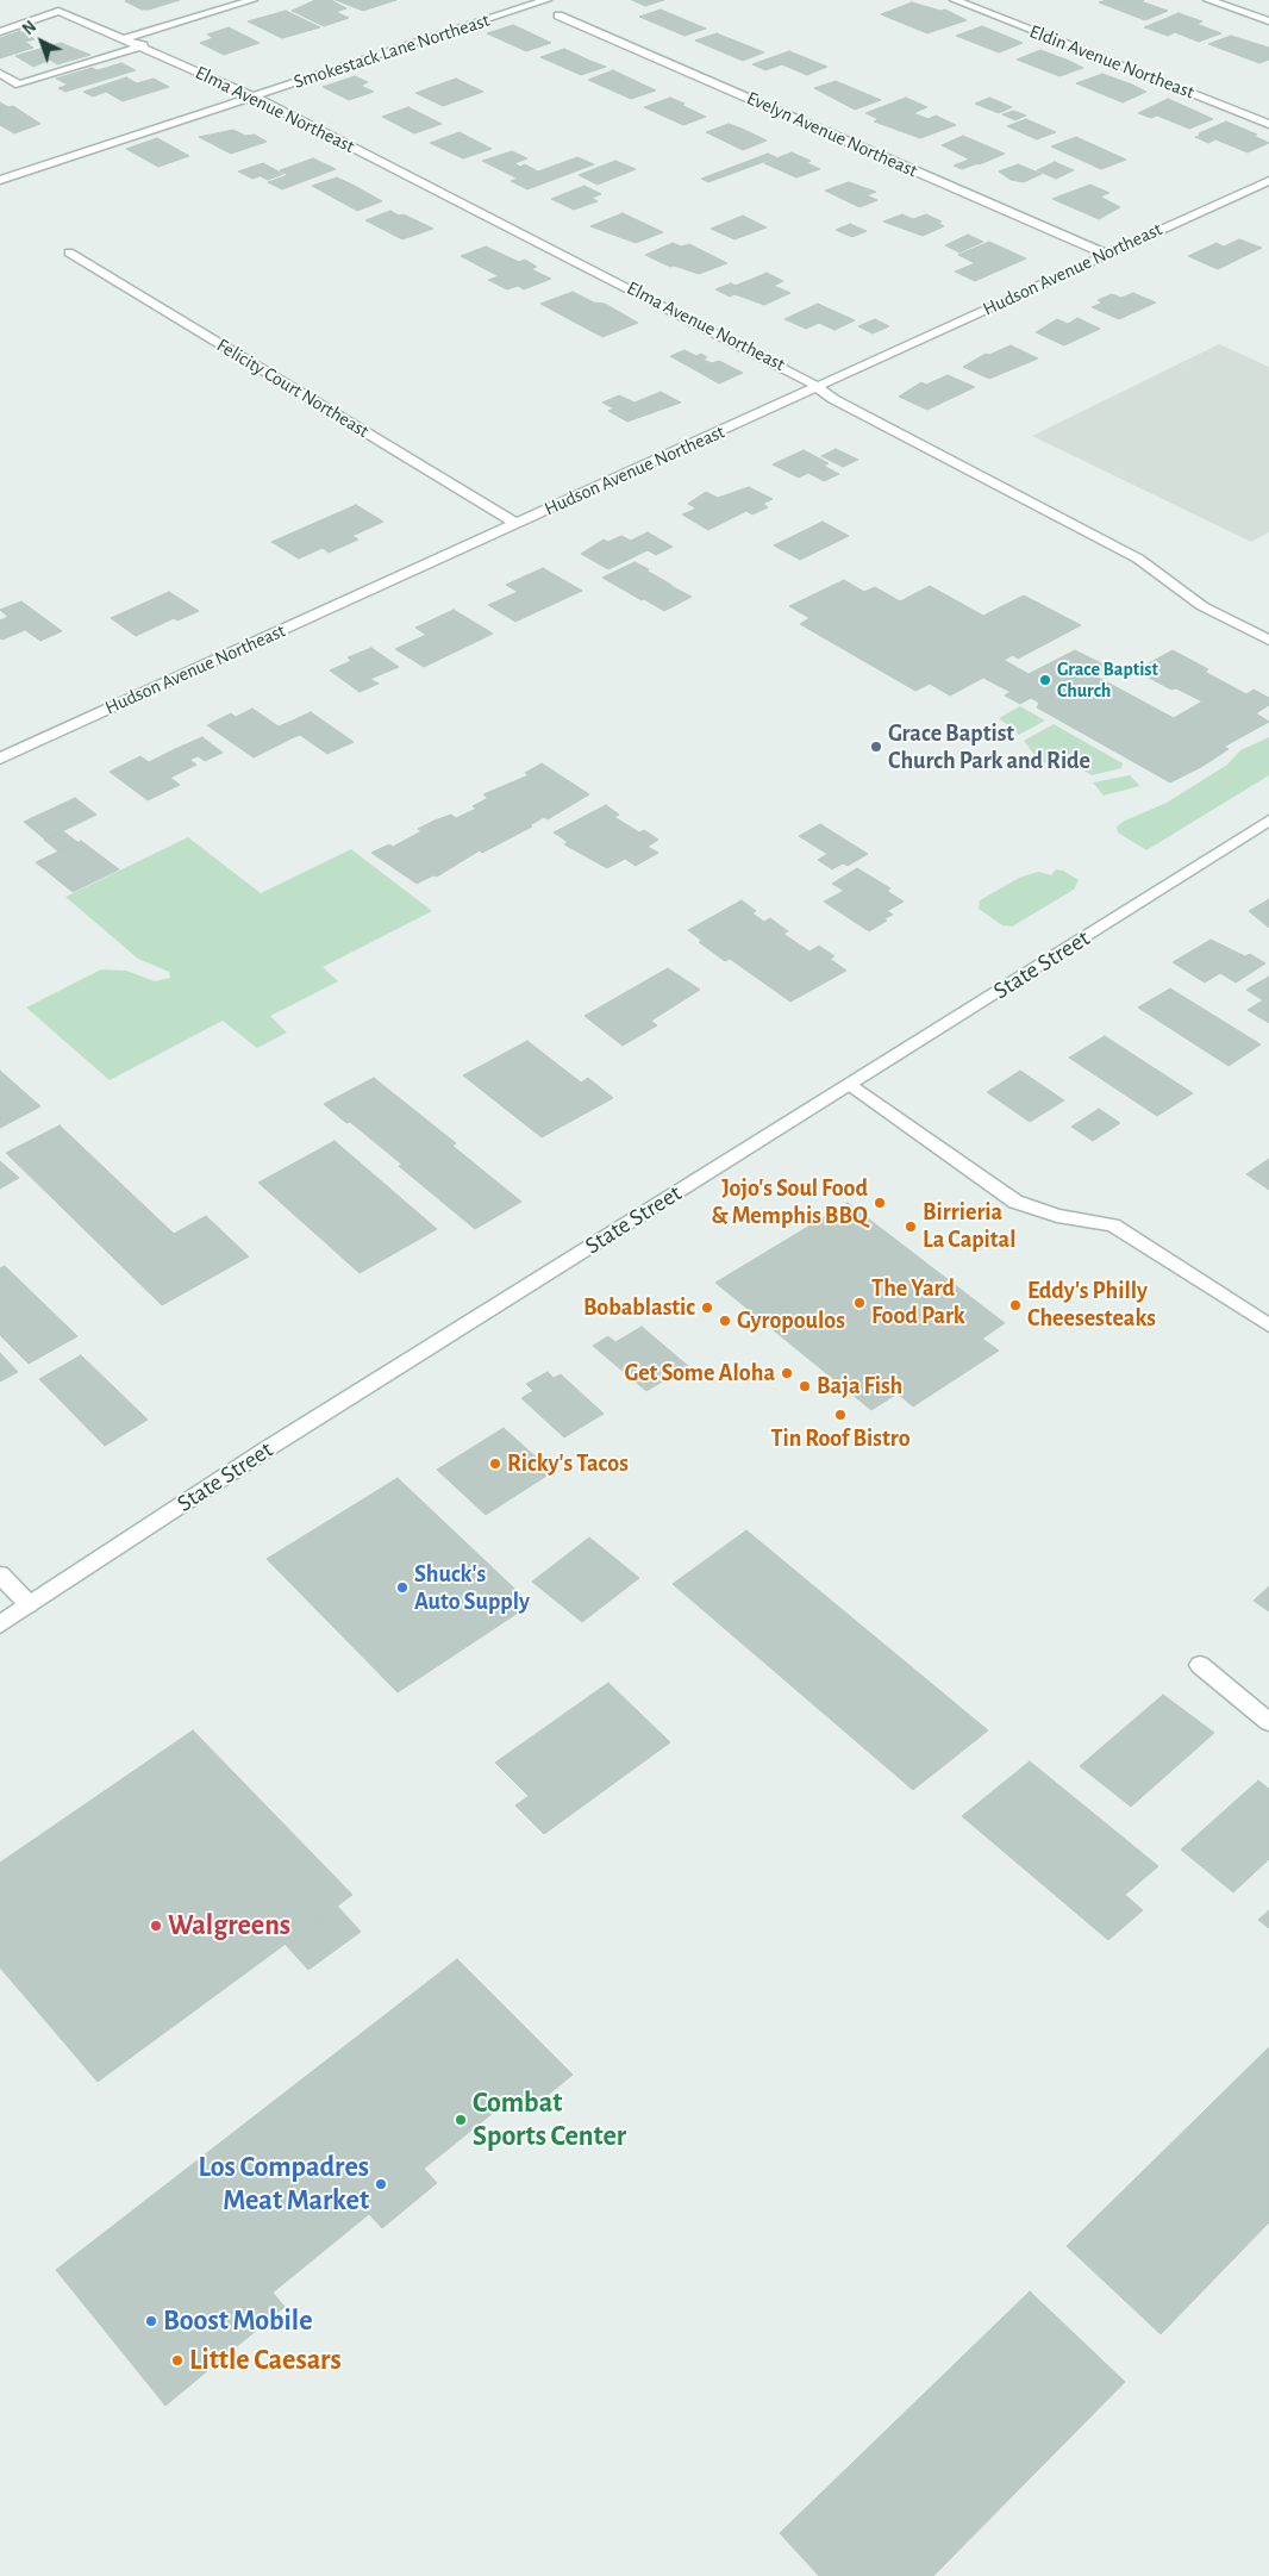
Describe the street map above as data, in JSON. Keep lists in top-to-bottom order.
{
  "streets": {
    "street": [
      "Smokestack Lane Northeast",
      "Eldin Avenue Northeast",
      "Elma Avenue Northeast",
      "Evelyn Avenue Northeast",
      "Hudson Avenue Northeast",
      "Felicity Court Northeast",
      "State Street"
    ]
  },
  "crossings": [
    ["Smokestack Lane Northeast", "Elma Avenue Northeast"],
    ["Elma Avenue Northeast", "Hudson Avenue Northeast"],
    ["Evelyn Avenue Northeast", "Hudson Avenue Northeast"],
    ["Hudson Avenue Northeast", "Felicity Court Northeast"]
  ],
  "places": [
    "Grace Baptist Church",
    "Grace Baptist Church Park and Ride",
    "Jojo's Soul Food & Memphis BBQ",
    "Birrieria La Capital",
    "The Yard Food Park",
    "Eddy's Philly Cheesesteaks",
    "Bobablastic",
    "Gyropoulos",
    "Get Some Aloha",
    "Baja Fish",
    "Tin Roof Bistro",
    "Ricky's Tacos",
    "Shuck's Auto Supply",
    "Walgreens",
    "Combat Sports Center",
    "Los Compadres Meat Market",
    "Boost Mobile",
    "Little Caesars"
  ],
  "north": "top left"
}
